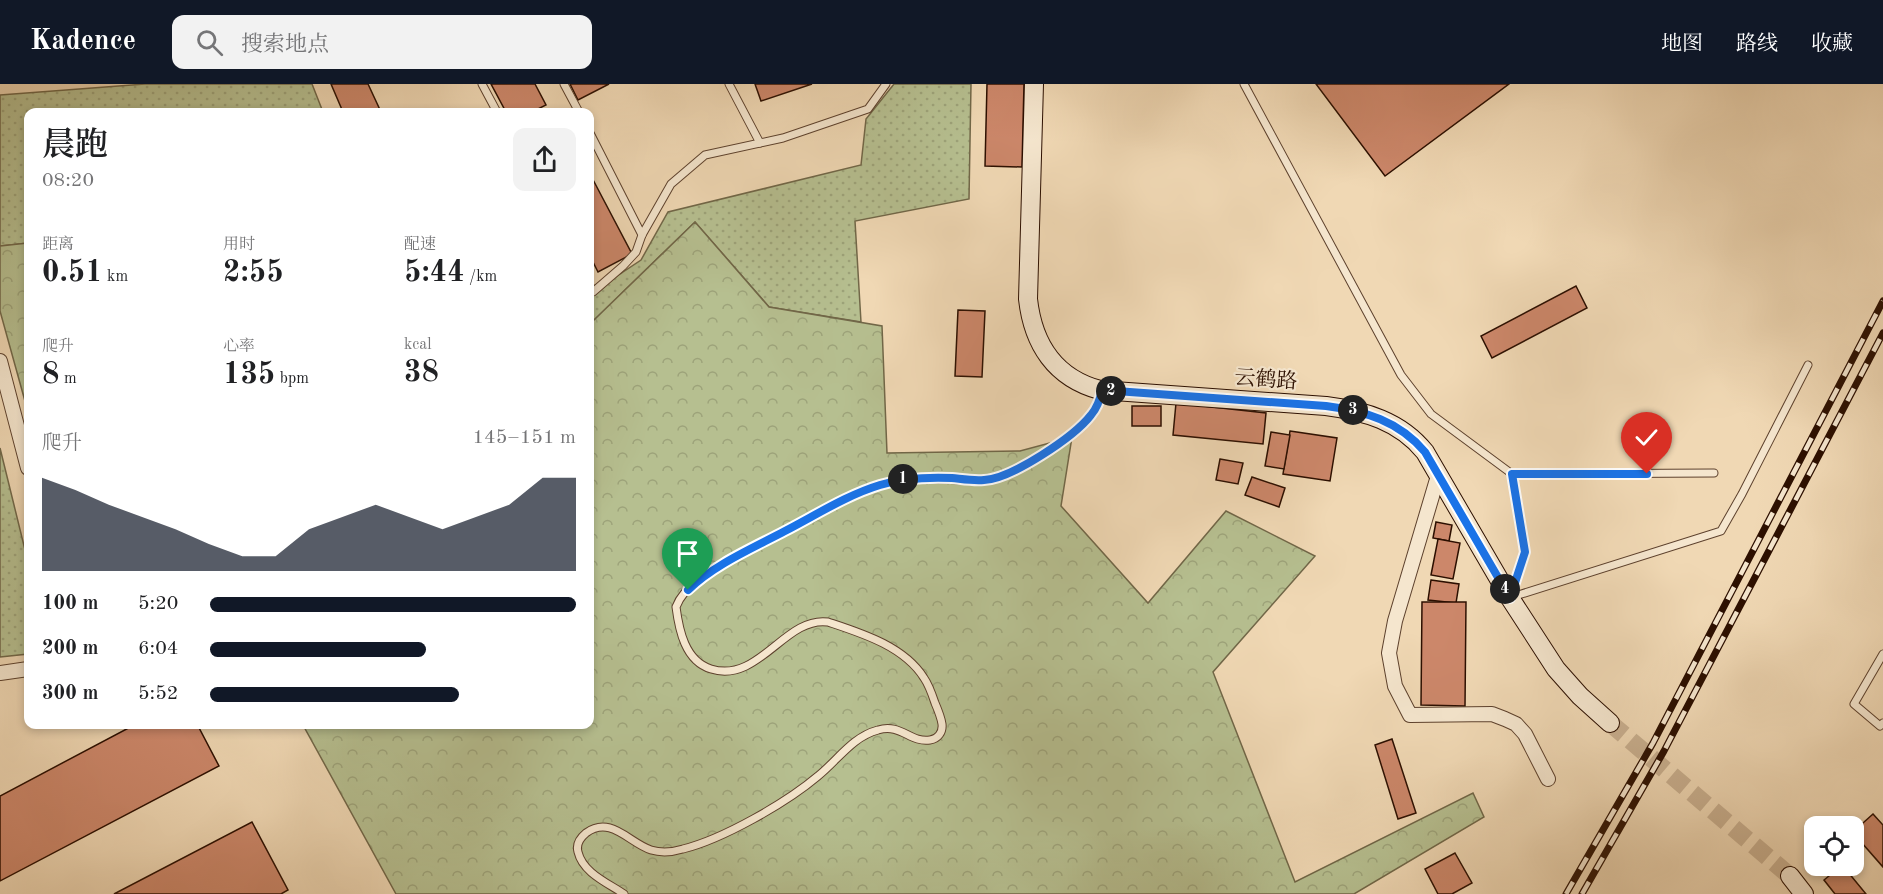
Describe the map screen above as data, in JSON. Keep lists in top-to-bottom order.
{
  "streets": {
    "street": ["云鹤路"]
  },
  "page": {
    "header": "Kadence",
    "search": "搜索地点",
    "nav": ["地图", "路线", "收藏"],
    "heading": ["晨跑", "08:20"],
    "stats": [
      ["距离", "0.51 km"],
      ["用时", "2:55"],
      ["配速", "5:44 /km"],
      ["爬升", "8 m"],
      ["心率", "135 bpm"],
      ["kcal", "38"]
    ],
    "pins": [
      "2",
      "3",
      "1",
      "4"
    ],
    "chart": ["爬升", "145–151 m"],
    "list": [
      {
        "name": "100 m",
        "note": "5:20"
      },
      {
        "name": "200 m",
        "note": "6:04"
      },
      {
        "name": "300 m",
        "note": "5:52"
      }
    ]
  }
}
